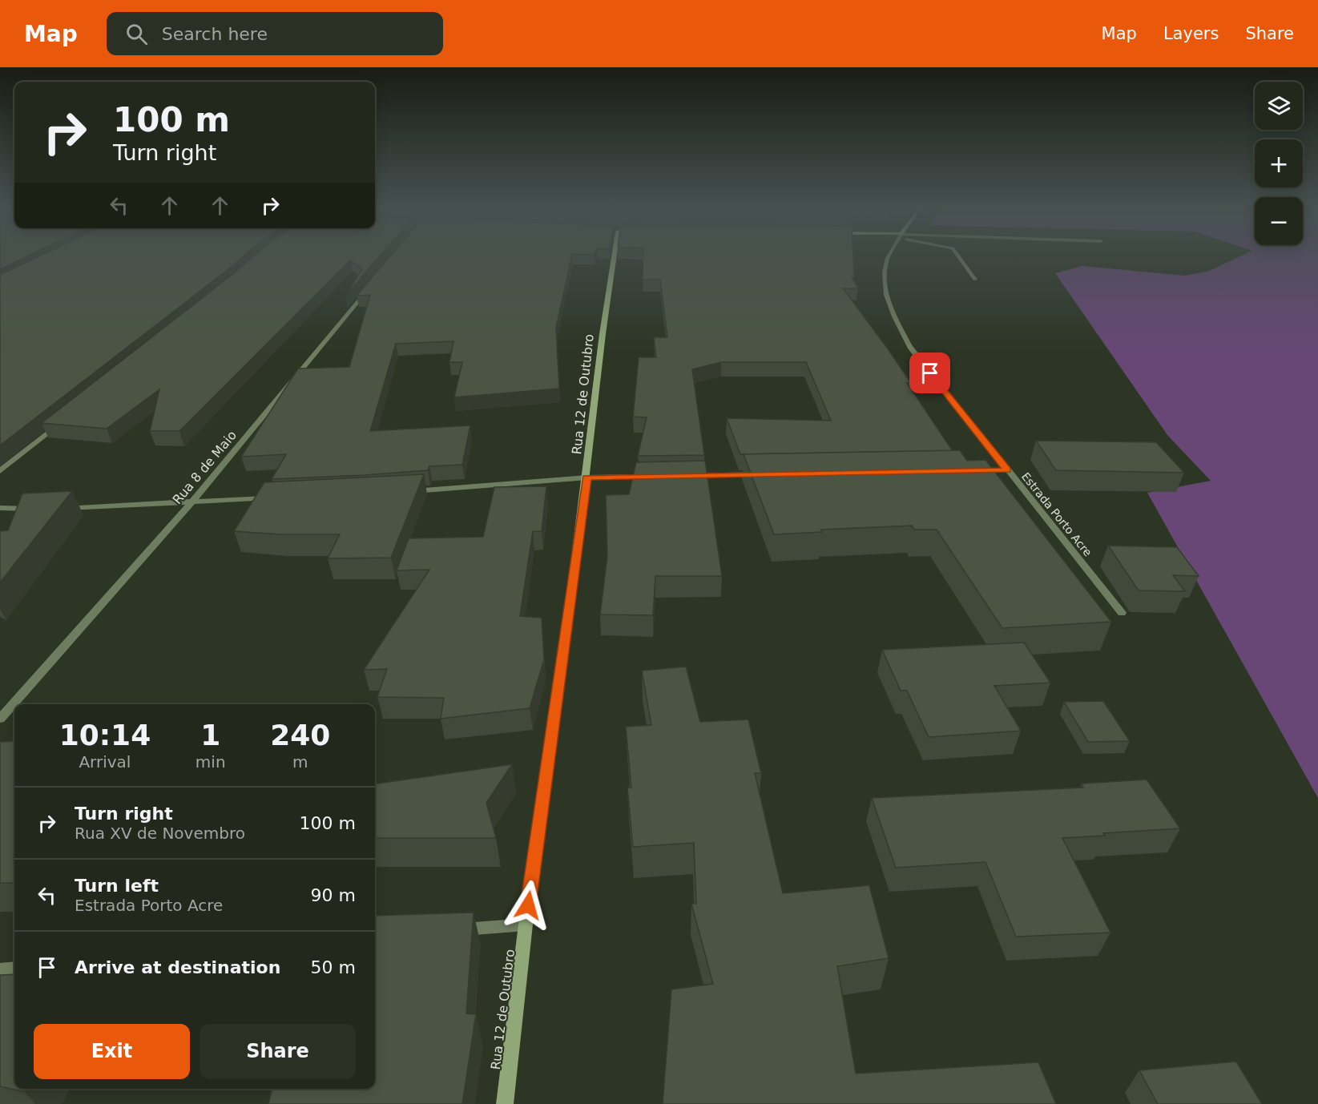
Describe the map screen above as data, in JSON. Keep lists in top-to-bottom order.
{
  "streets": {
    "street": ["Rua 12 de Outubro", "Rua 8 de Maio", "Estrada Porto Acre"]
  },
  "page": {
    "header": "Map",
    "search": "Search here",
    "nav": ["Map", "Layers", "Share"],
    "map_buttons": ["+", "−"],
    "turn": ["100 m", "Turn right"],
    "eta": [
      "10:14",
      "Arrival",
      "1",
      "min",
      "240",
      "m"
    ],
    "list": [
      {
        "name": "Turn right",
        "note": "Rua XV de Novembro",
        "value": "100 m"
      },
      {
        "name": "Turn left",
        "note": "Estrada Porto Acre",
        "value": "90 m"
      },
      {
        "name": "Arrive at destination",
        "value": "50 m"
      }
    ],
    "buttons": ["Exit", "Share"]
  }
}
